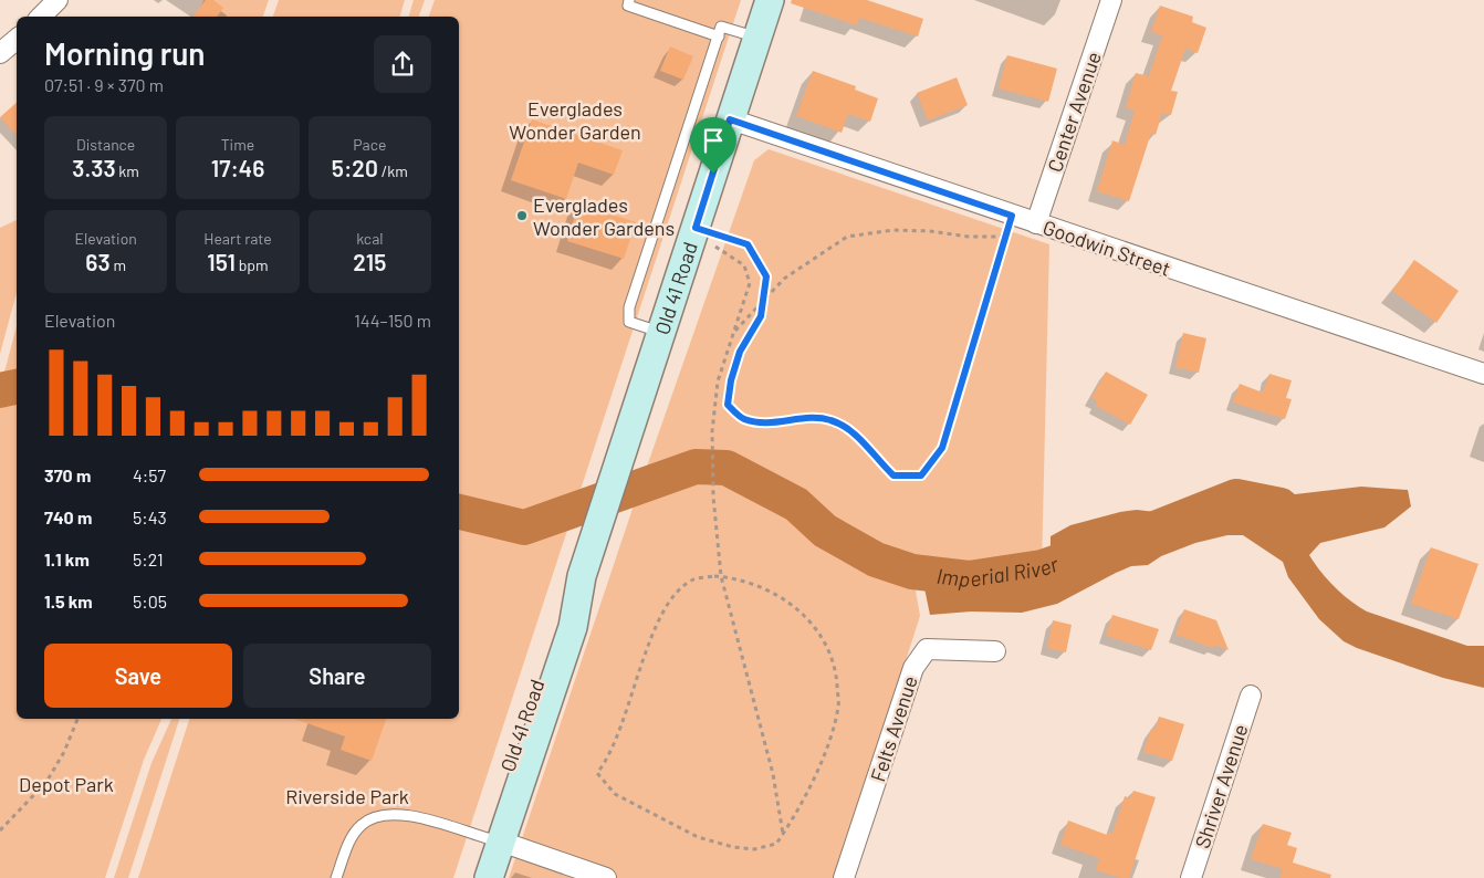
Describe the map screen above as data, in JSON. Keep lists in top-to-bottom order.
{
  "streets": {
    "street": [
      "Center Avenue",
      "Goodwin Street",
      "Old 41 Road",
      "Felts Avenue",
      "Shriver Avenue"
    ]
  },
  "crossings": [
    ["Center Avenue", "Goodwin Street"],
    ["Goodwin Street", "Old 41 Road"]
  ],
  "water": ["Imperial River"],
  "parks": ["Everglades Wonder Garden", "Depot Park", "Riverside Park"],
  "places": ["Everglades Wonder Gardens"],
  "page": {
    "heading": ["Morning run", "07:51 · 9 × 370 m"],
    "stats": [
      ["Distance", "3.33 km"],
      ["Time", "17:46"],
      ["Pace", "5:20 /km"],
      ["Elevation", "63 m"],
      ["Heart rate", "151 bpm"],
      ["kcal", "215"]
    ],
    "chart": ["Elevation", "144–150 m"],
    "list": [
      {
        "name": "370 m",
        "note": "4:57"
      },
      {
        "name": "740 m",
        "note": "5:43"
      },
      {
        "name": "1.1 km",
        "note": "5:21"
      },
      {
        "name": "1.5 km",
        "note": "5:05"
      }
    ],
    "buttons": ["Save", "Share"]
  }
}
